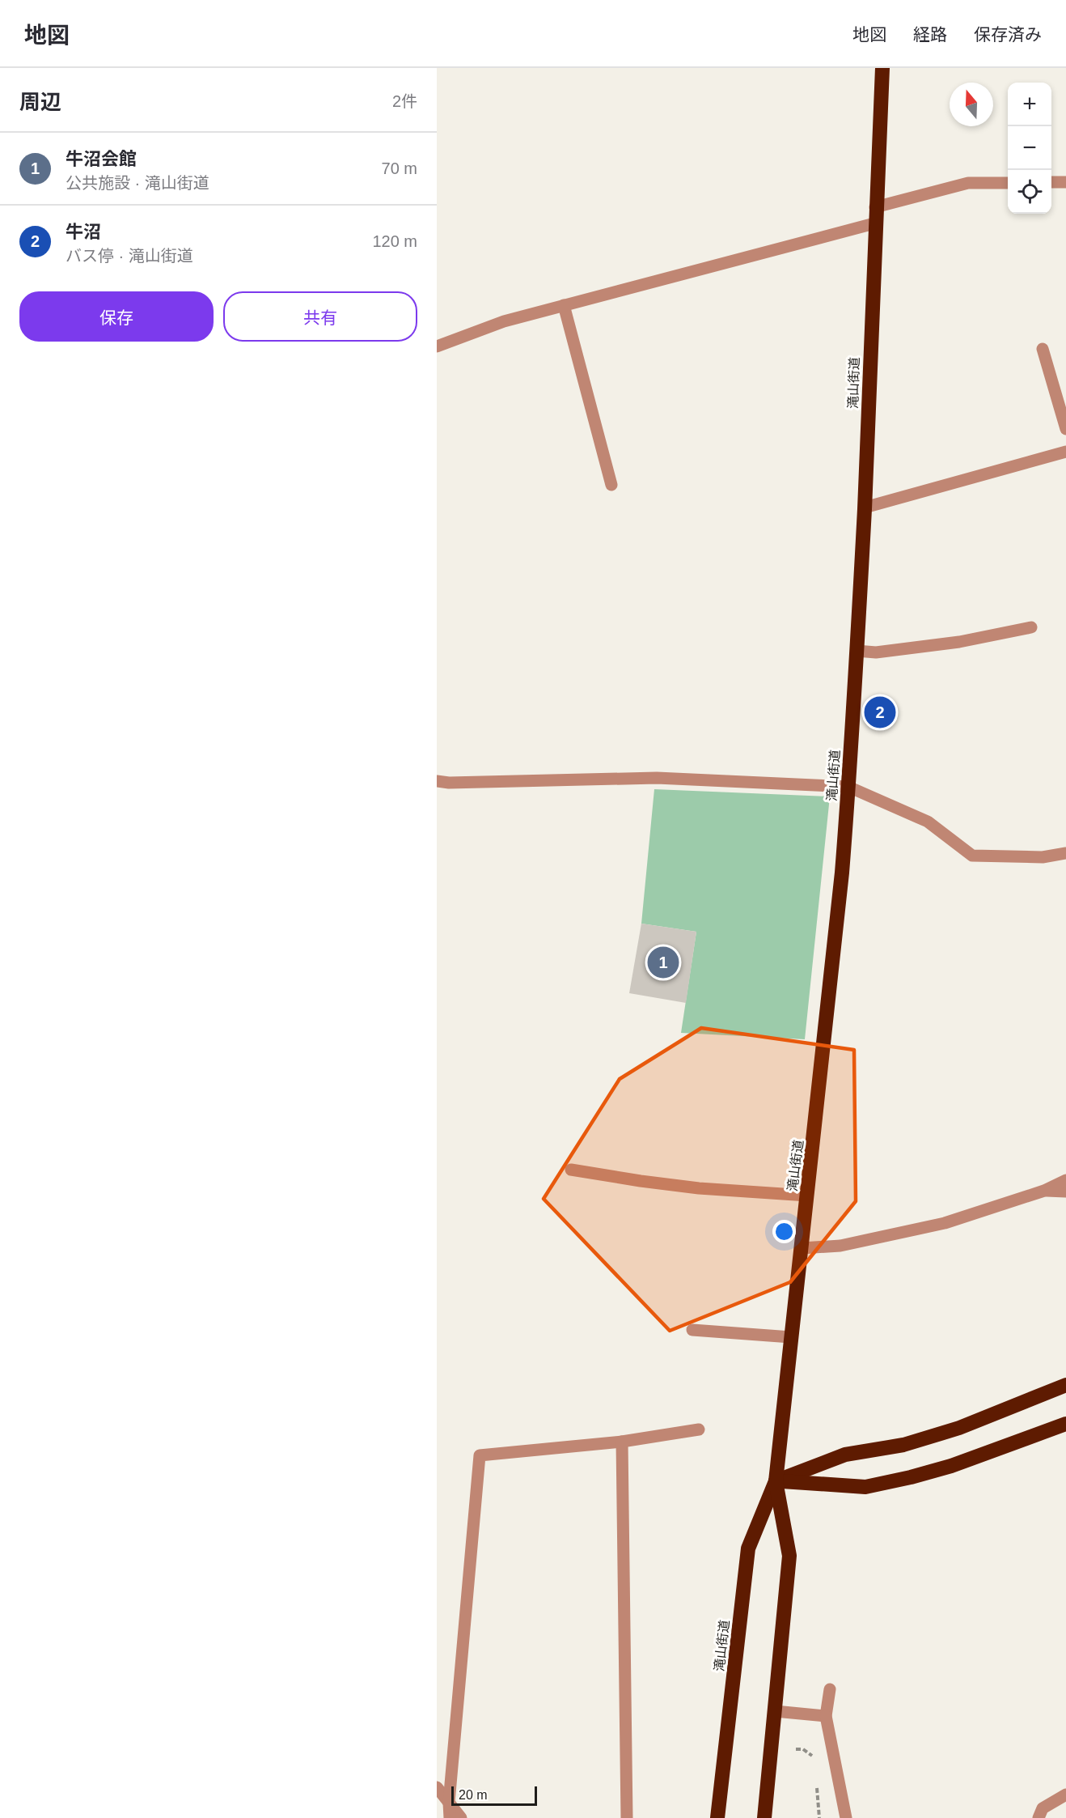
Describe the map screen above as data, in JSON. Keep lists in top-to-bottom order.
{
  "streets": {
    "highway": ["滝山街道"]
  },
  "scale_bar": "20 m",
  "north": "top",
  "page": {
    "header": "地図",
    "nav": ["地図", "経路", "保存済み"],
    "heading": ["周辺", "2件"],
    "map_buttons": ["+", "−"],
    "list": [
      {
        "mark": "1",
        "name": "牛沼会館",
        "note": "公共施設 · 滝山街道",
        "value": "70 m"
      },
      {
        "mark": "2",
        "name": "牛沼",
        "note": "バス停 · 滝山街道",
        "value": "120 m"
      }
    ],
    "buttons": ["保存", "共有"],
    "pins": ["2", "1"],
    "scale": "20 m"
  }
}
